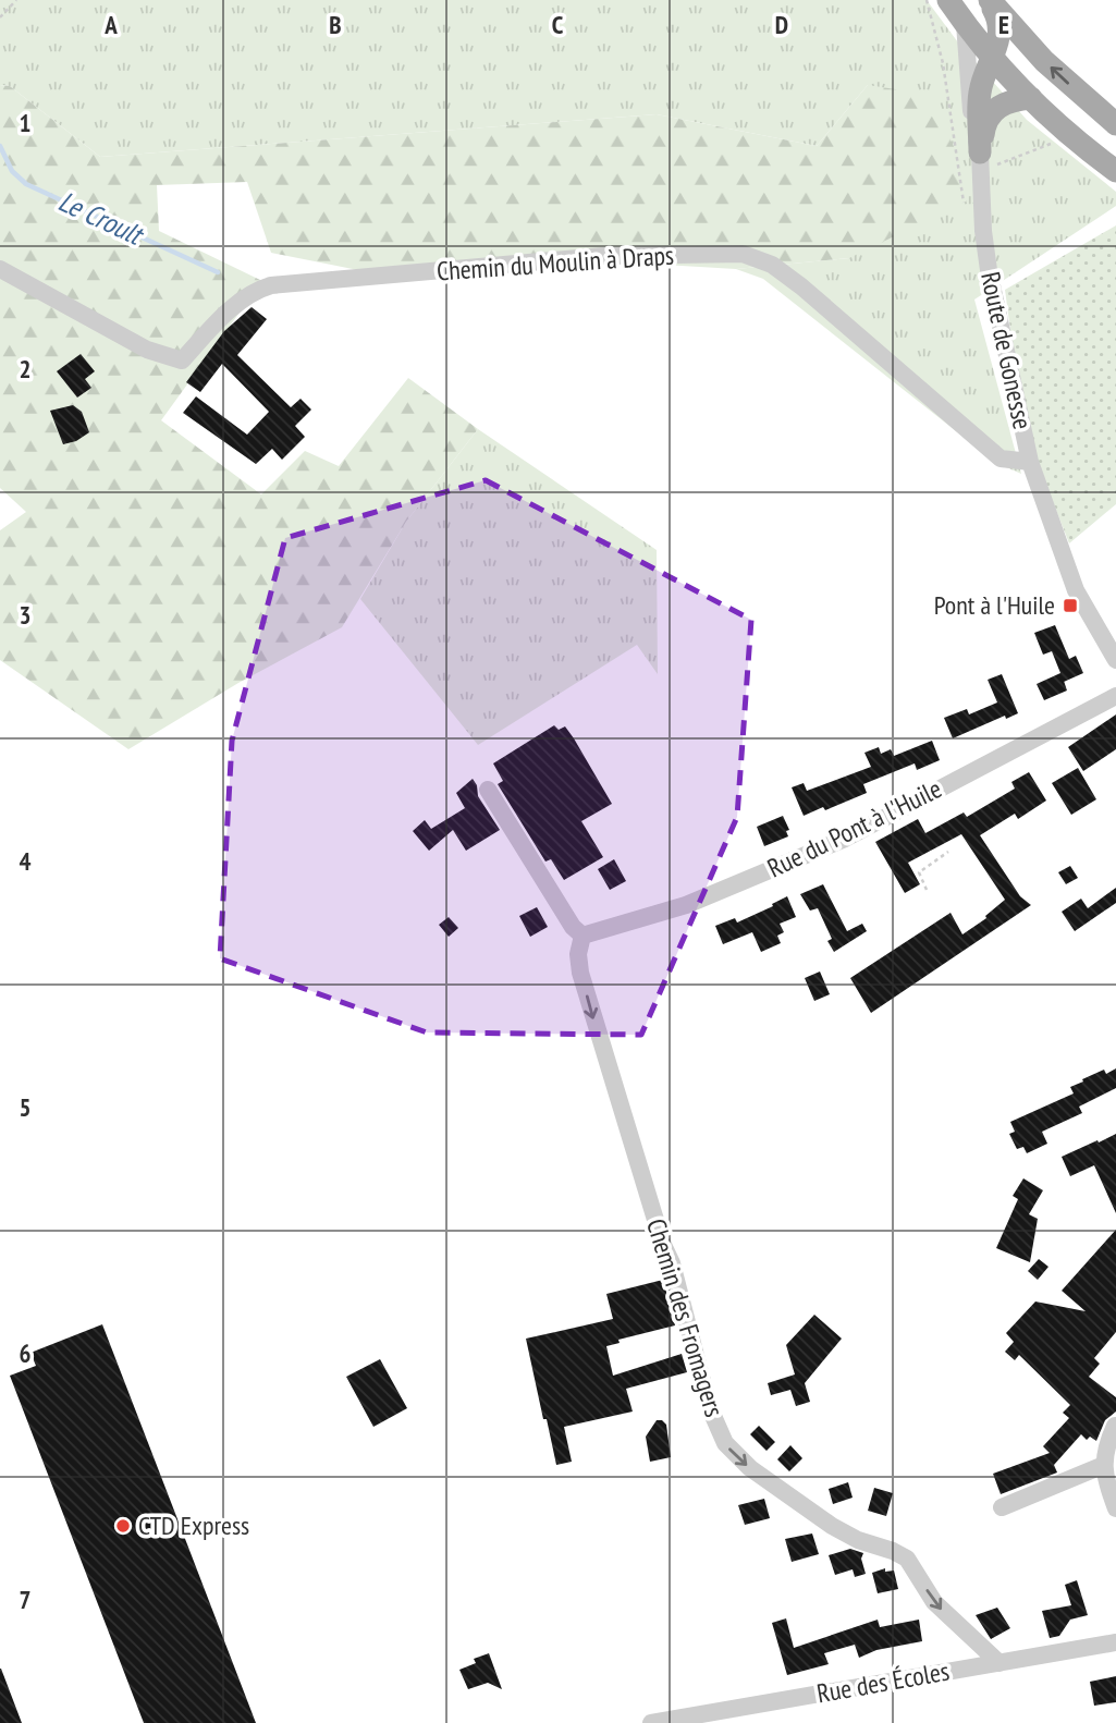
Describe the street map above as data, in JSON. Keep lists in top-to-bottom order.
{
  "streets": {
    "street": [
      "Chemin du Moulin à Draps",
      "Route de Gonesse",
      "Rue du Pont à l'Huile",
      "Chemin des Fromagers",
      "Rue des Écoles"
    ]
  },
  "crossings": [
    ["Chemin du Moulin à Draps", "Route de Gonesse"],
    ["Rue du Pont à l'Huile", "Chemin des Fromagers"],
    ["Chemin des Fromagers", "Rue des Écoles"]
  ],
  "one_way": ["Chemin des Fromagers"],
  "water": ["Le Croult"],
  "places": {
    "transit": ["Pont à l'Huile"],
    "other": ["CTD Express"]
  },
  "grid": {
    "columns": [
      "A",
      "B",
      "C",
      "D",
      "E"
    ],
    "rows": [
      "1",
      "2",
      "3",
      "4",
      "5",
      "6",
      "7"
    ]
  }
}
